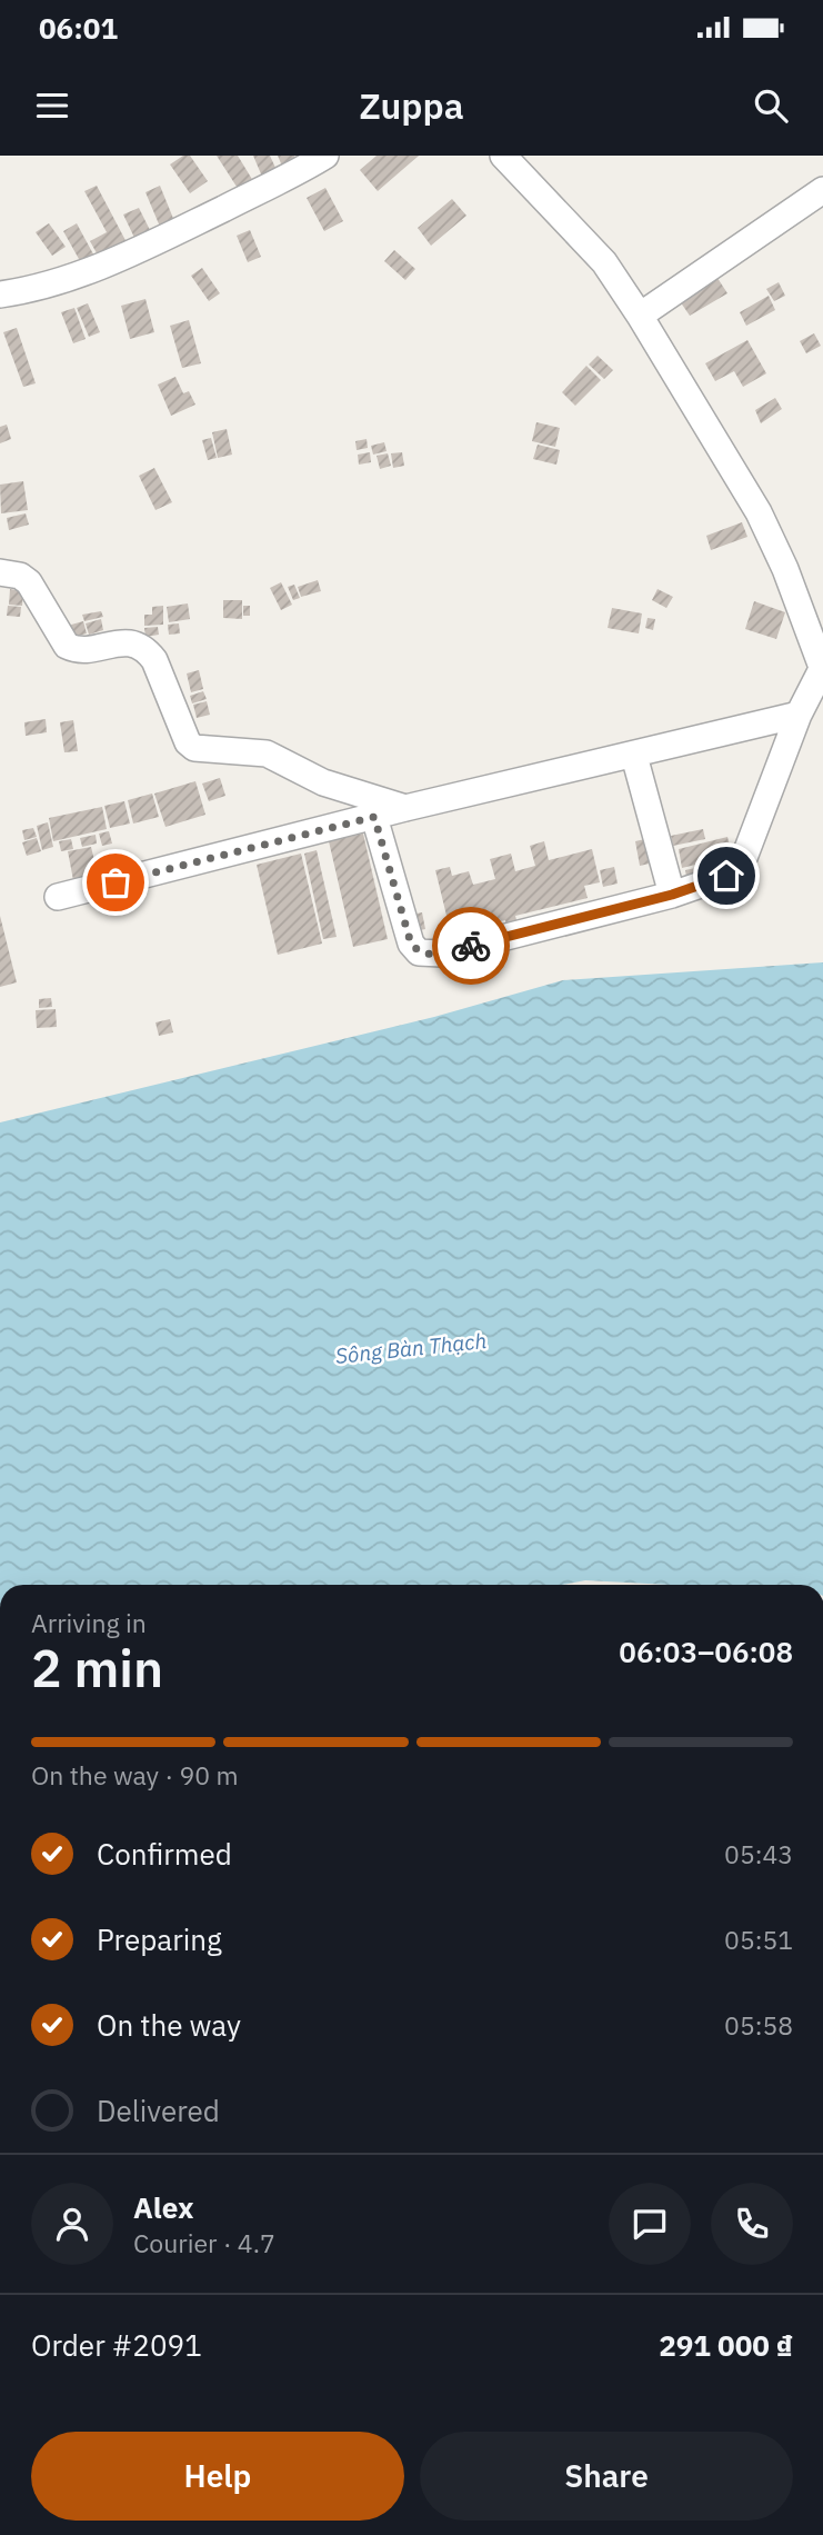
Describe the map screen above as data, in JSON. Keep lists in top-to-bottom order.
{
  "water": ["Sông Bàn Thạch"],
  "page": {
    "status": "06:01",
    "header": "Zuppa",
    "heading": ["2 min", "Arriving in", "06:03–06:08"],
    "panel": [
      "Alex",
      "Courier · 4.7",
      "Order #2091",
      "291 000 ₫"
    ],
    "bar": "On the way · 90 m",
    "list": [
      ["Confirmed", "05:43"],
      ["Preparing", "05:51"],
      ["On the way", "05:58"],
      "Delivered"
    ],
    "buttons": ["Help", "Share"]
  }
}
